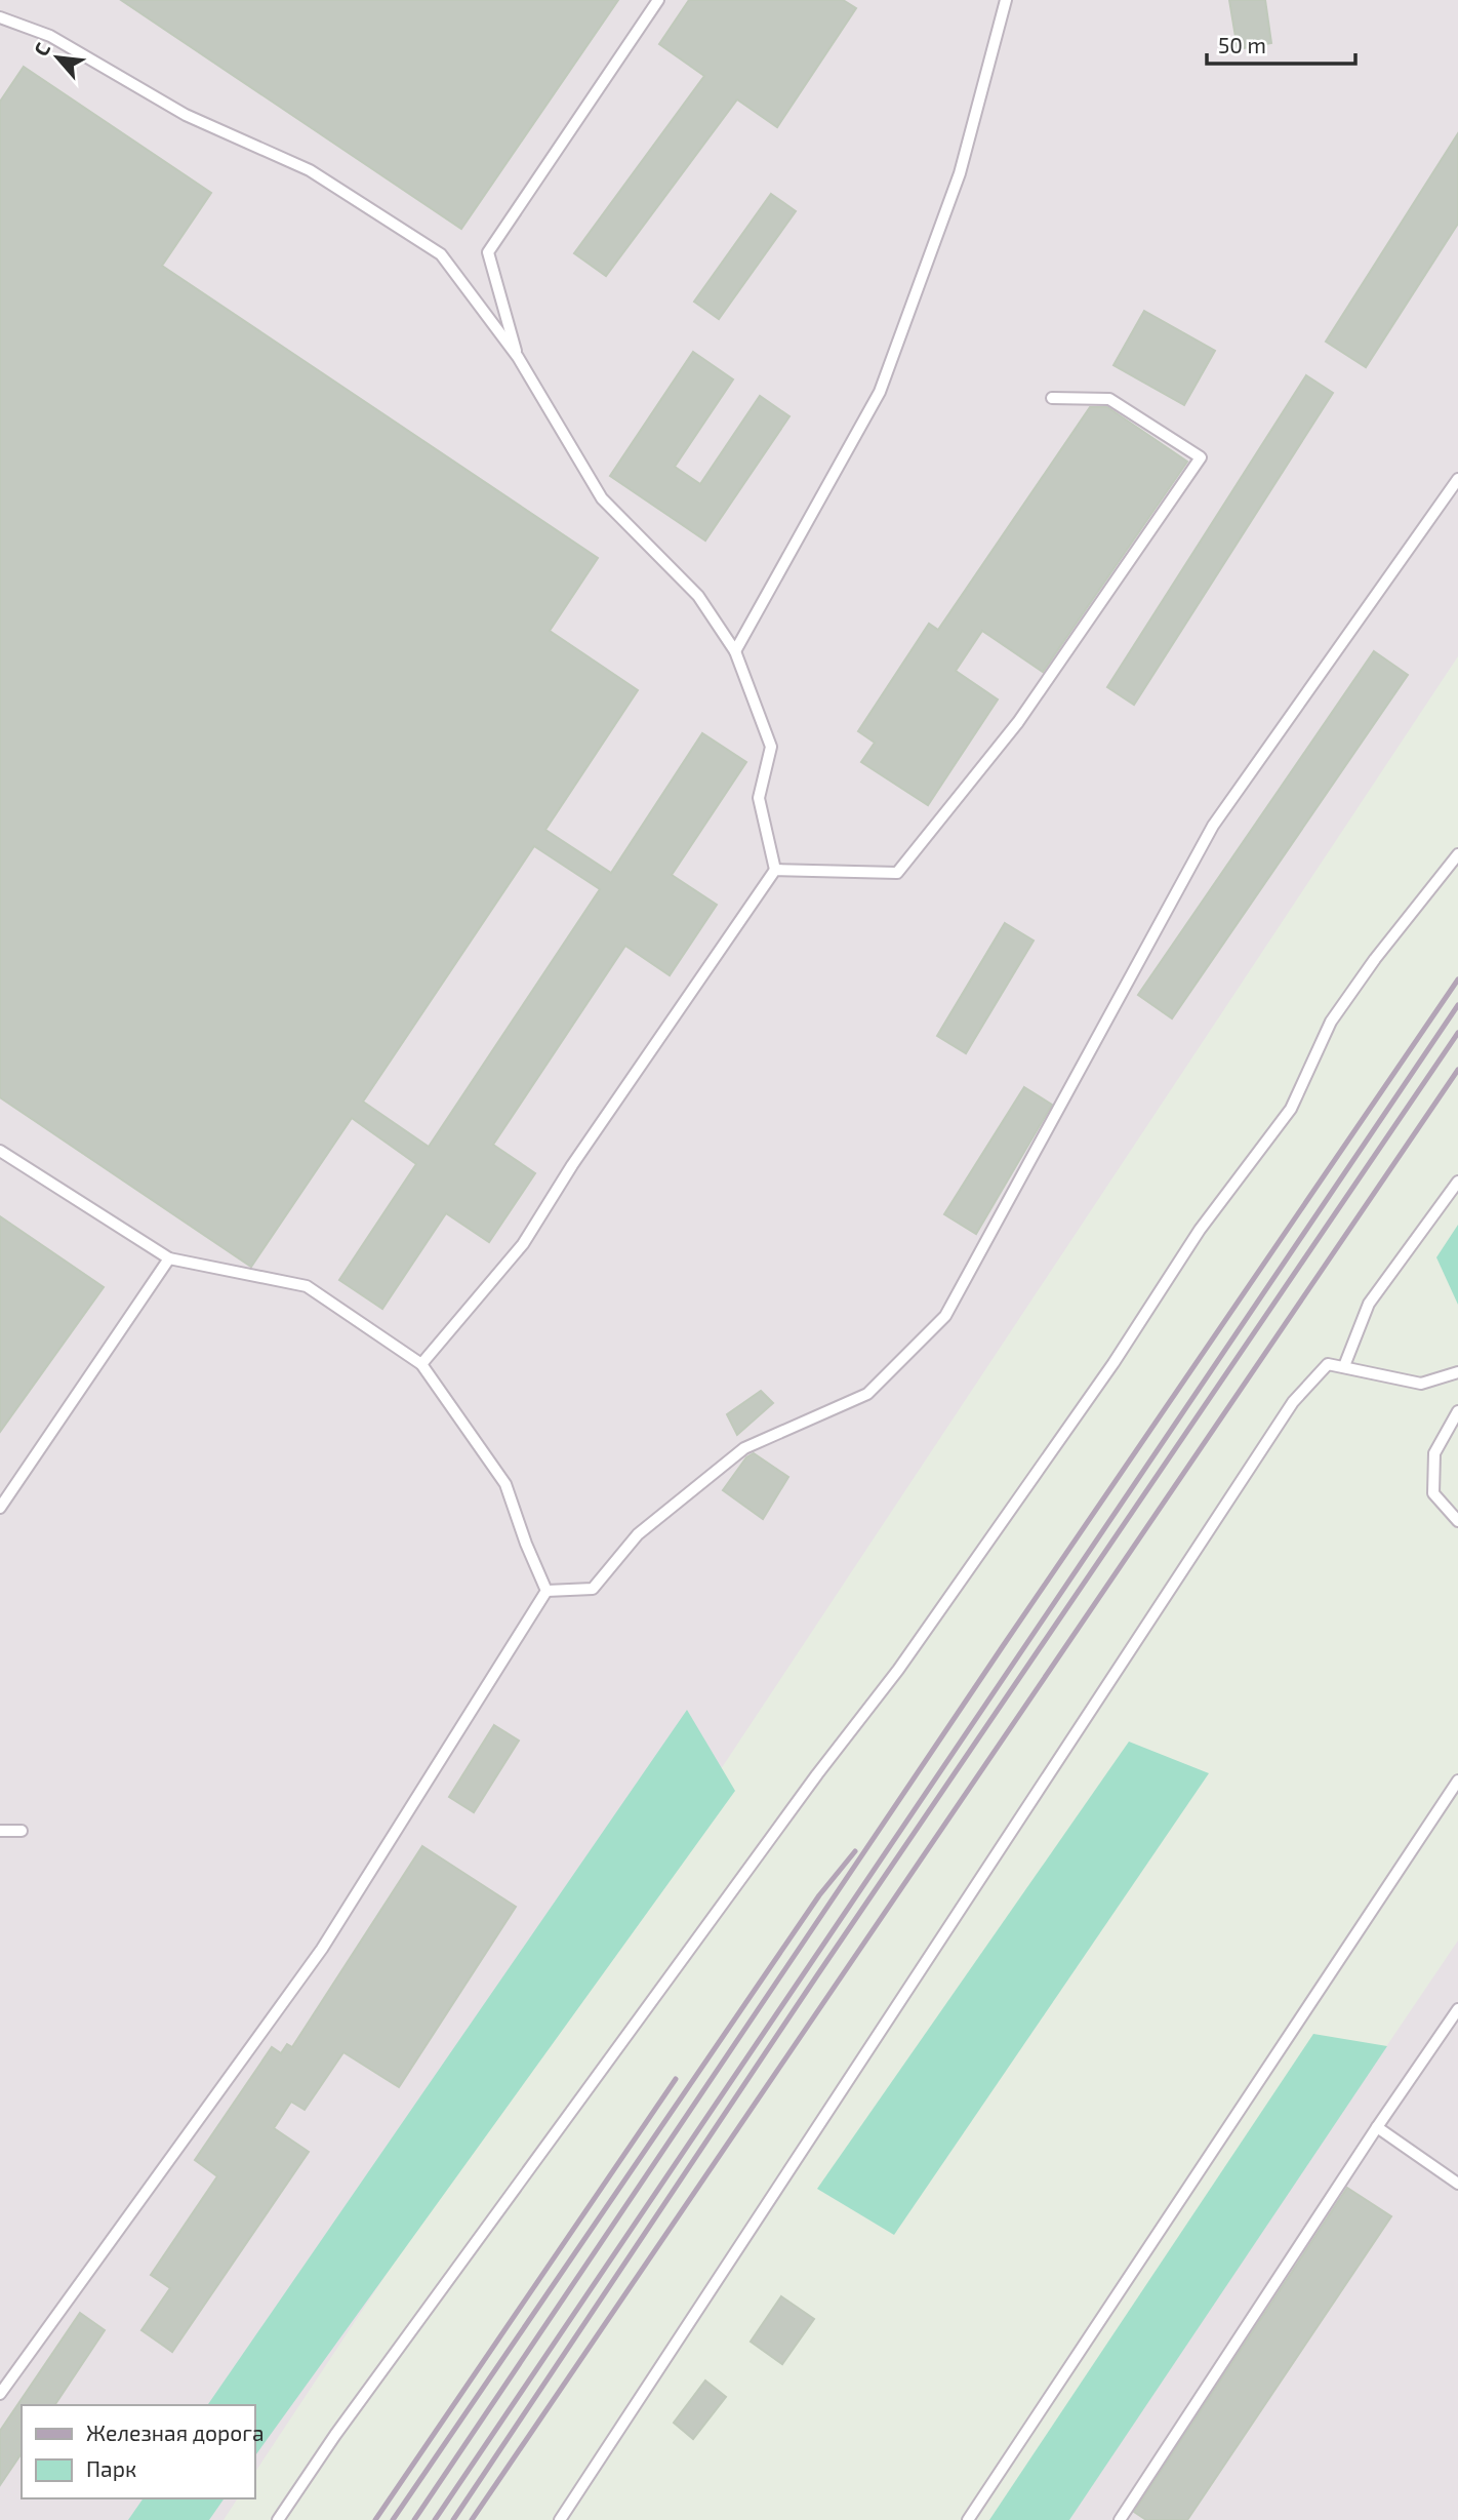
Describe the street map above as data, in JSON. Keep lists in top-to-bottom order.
{
  "legend": ["Железная дорога", "Парк"],
  "scale_bar": "50 m",
  "north": "top left"
}
